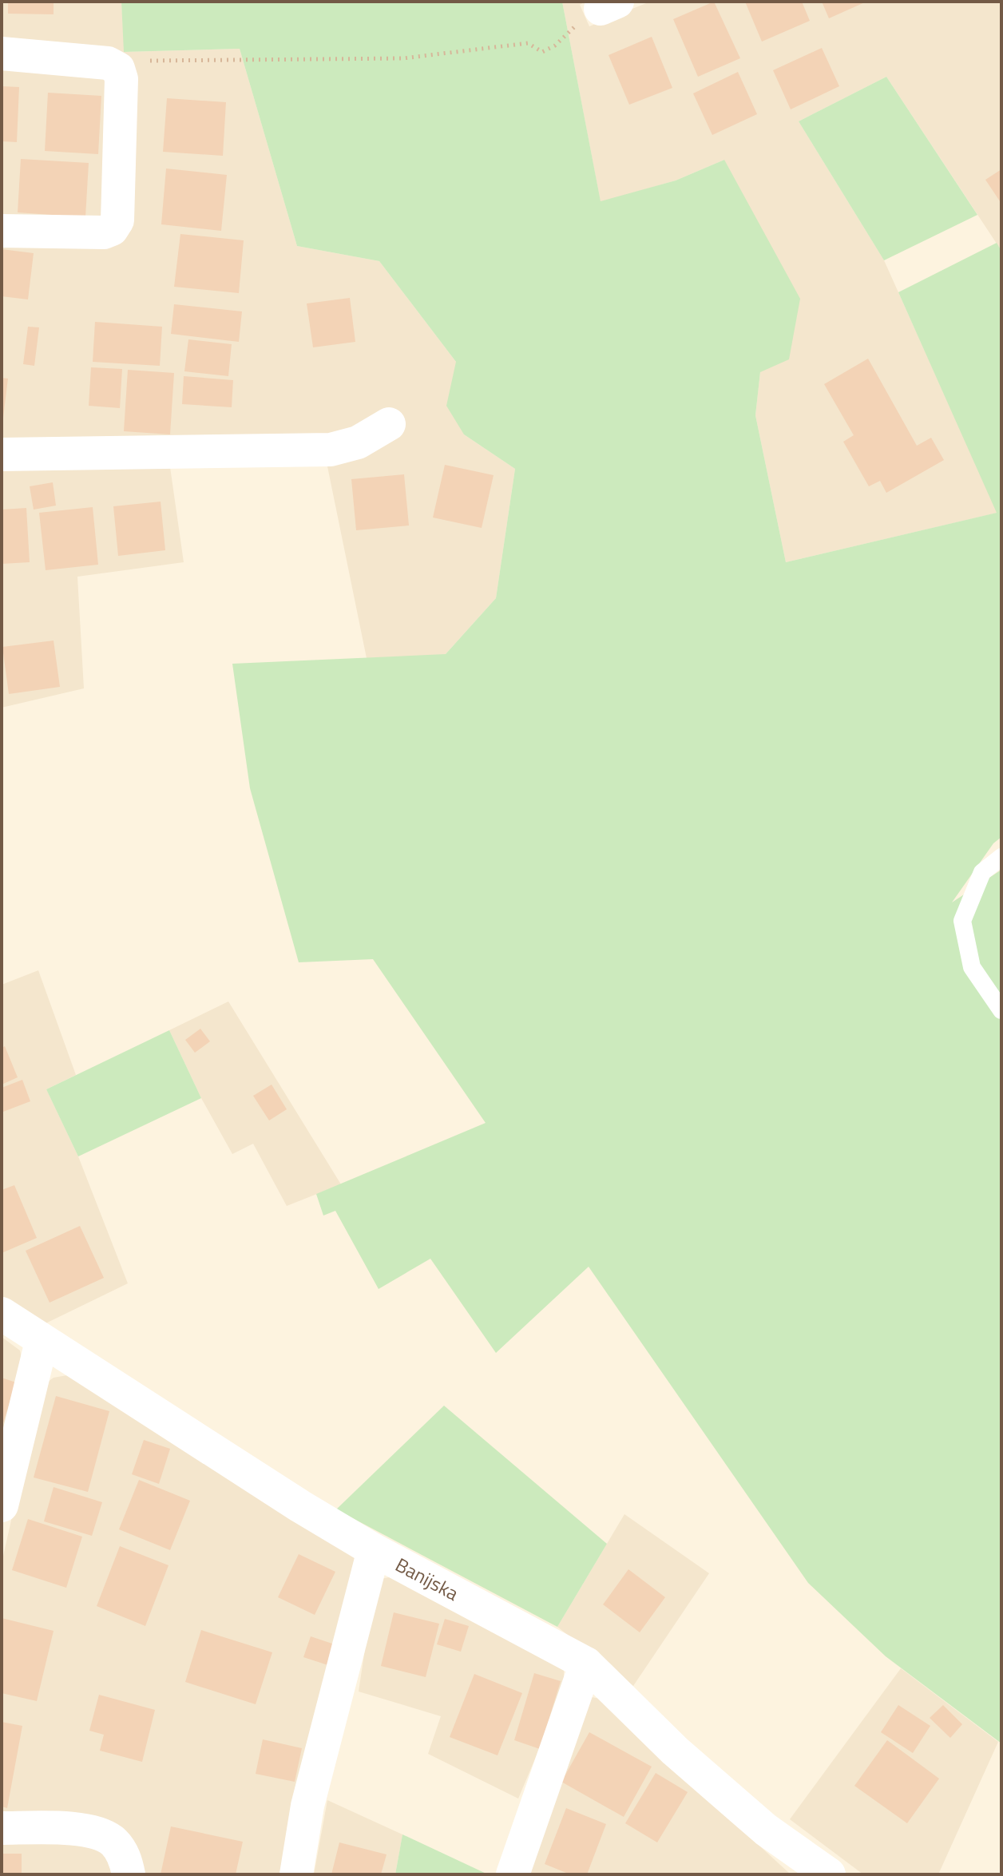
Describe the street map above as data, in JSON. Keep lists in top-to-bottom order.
{
  "streets": {
    "street": ["Banijska"]
  }
}
